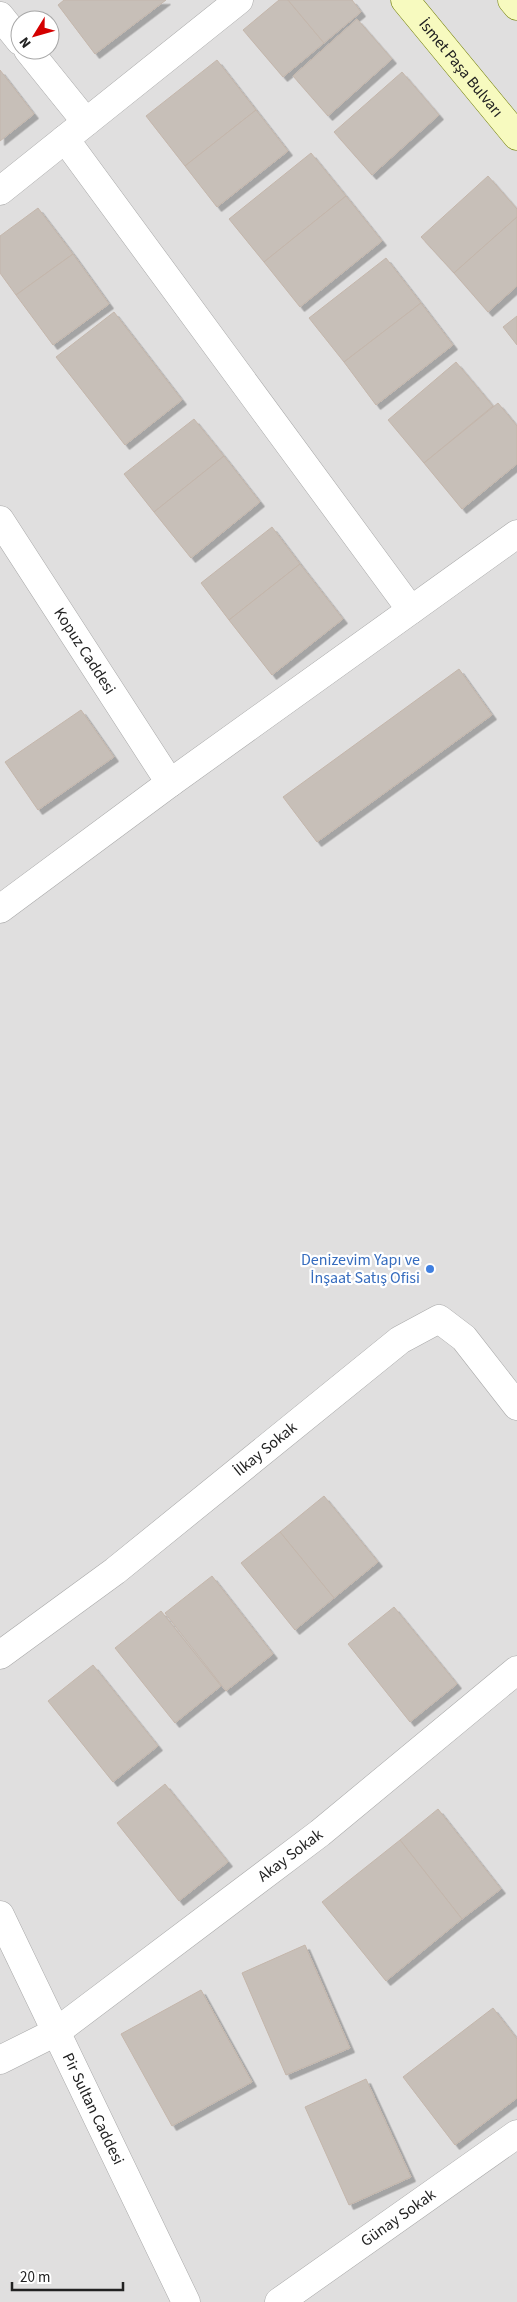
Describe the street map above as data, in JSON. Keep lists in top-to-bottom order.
{
  "streets": {
    "street": [
      "İsmet Paşa Bulvarı",
      "Kopuz Caddesi",
      "İlkay Sokak",
      "Akay Sokak",
      "Pir Sultan Caddesi",
      "Günay Sokak"
    ]
  },
  "crossings": [
    ["Akay Sokak", "Pir Sultan Caddesi"]
  ],
  "places": ["Denizevim Yapı ve İnşaat Satış Ofisi"],
  "scale_bar": "20 m",
  "north": "bottom left"
}
